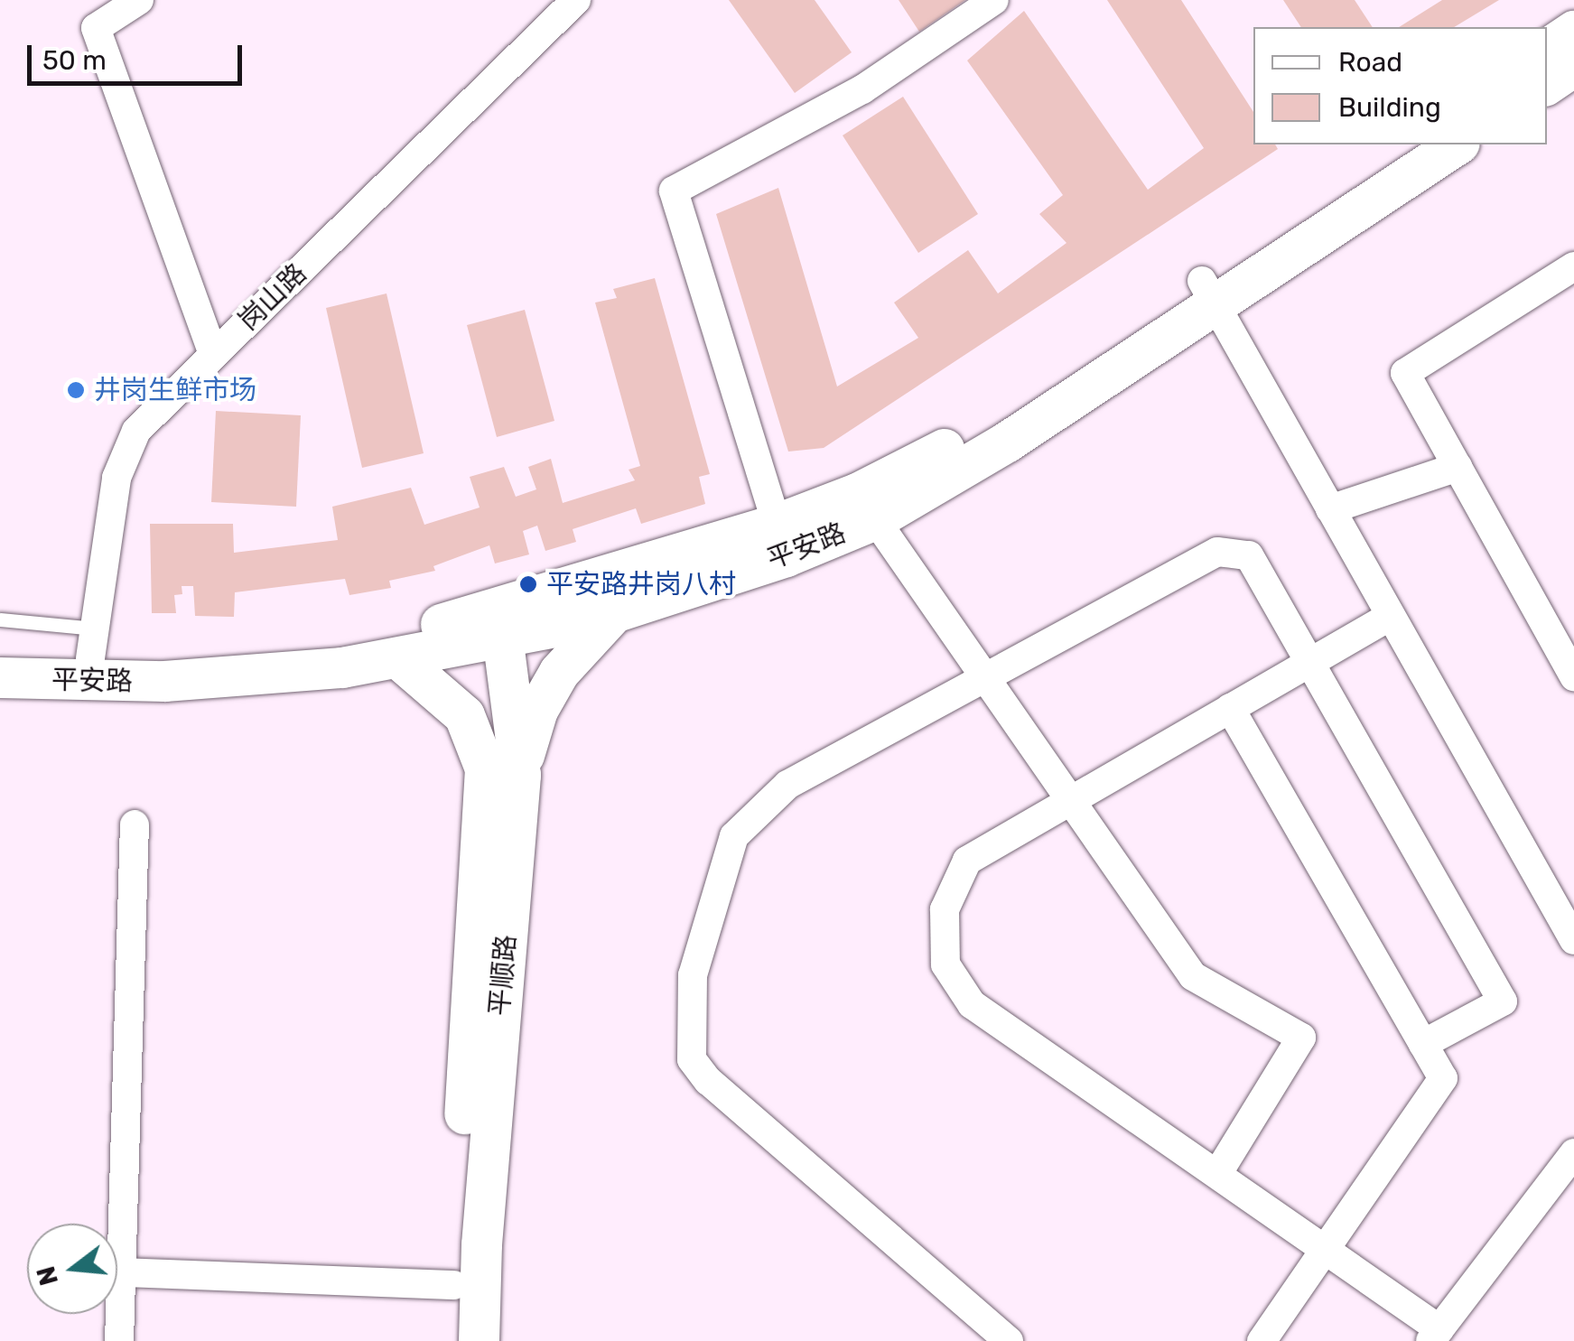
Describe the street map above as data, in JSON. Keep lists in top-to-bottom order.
{
  "streets": {
    "main road": ["平安路", "平顺路"],
    "street": ["岗山路"]
  },
  "crossings": [
    ["岗山路", "平安路"],
    ["平安路", "平顺路"]
  ],
  "places": ["井岗生鲜市场", "平安路井岗八村"],
  "legend": ["Road", "Building"],
  "scale_bar": "50 m",
  "north": "left"
}
